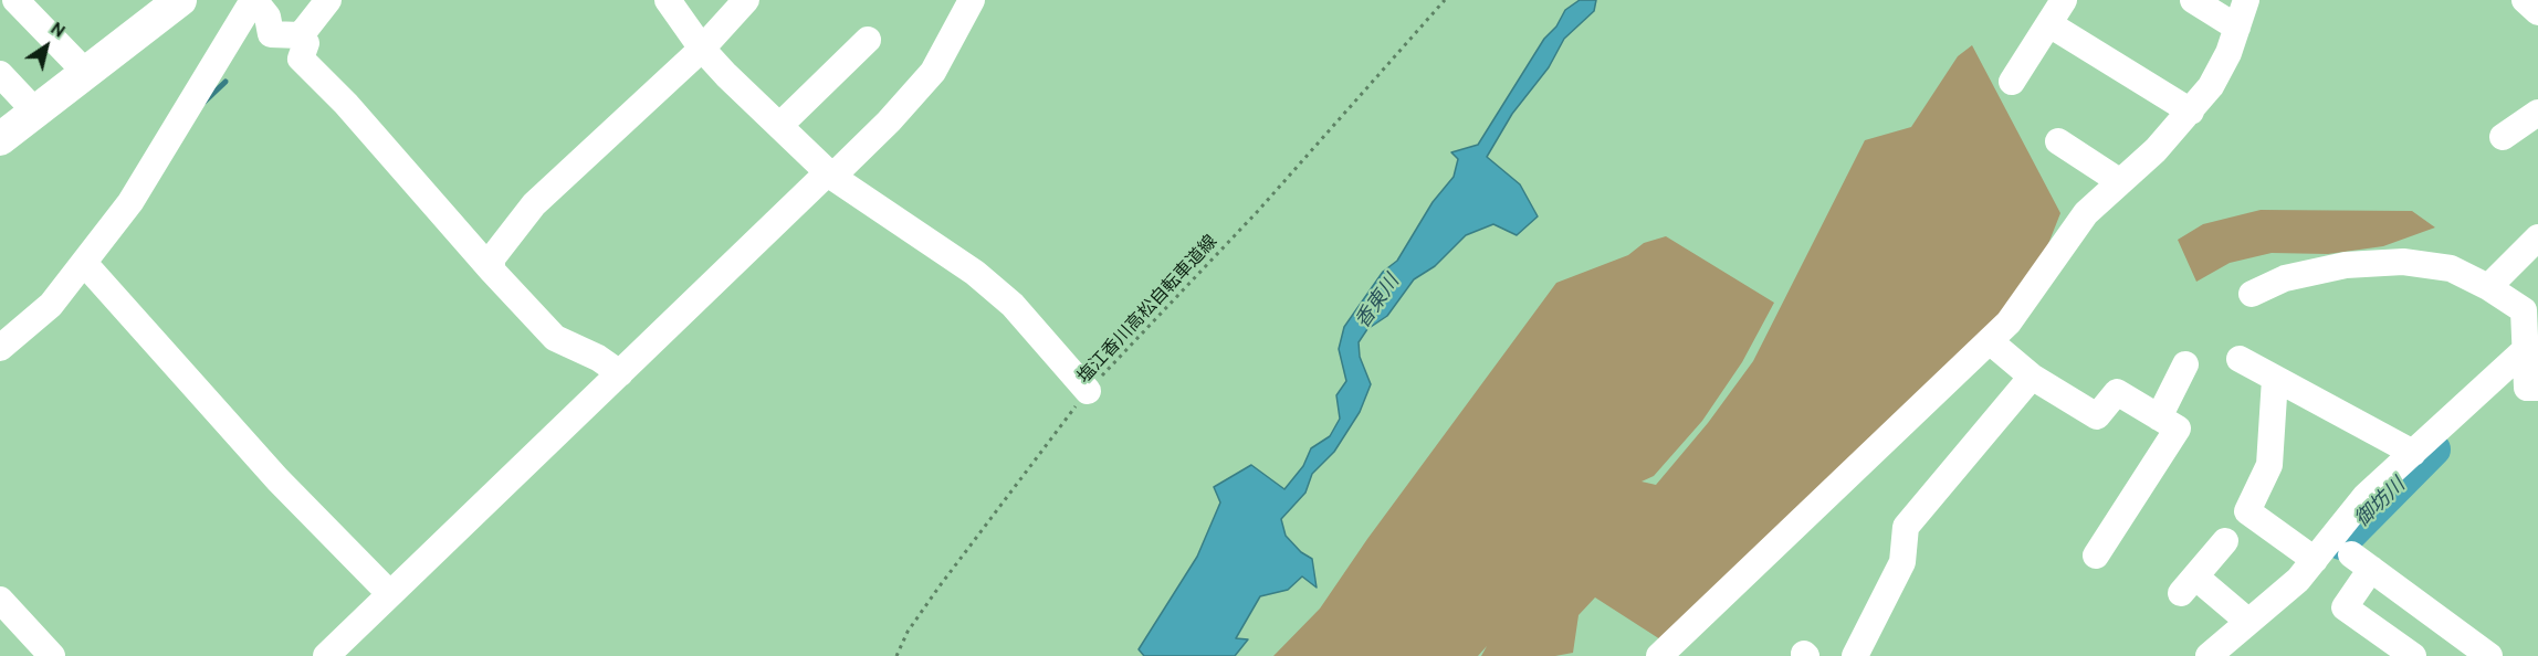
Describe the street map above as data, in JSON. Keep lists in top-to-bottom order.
{
  "streets": {
    "path": ["塩江香川高松自転車道線"]
  },
  "water": ["香東川", "御坊川"],
  "north": "top right"
}
